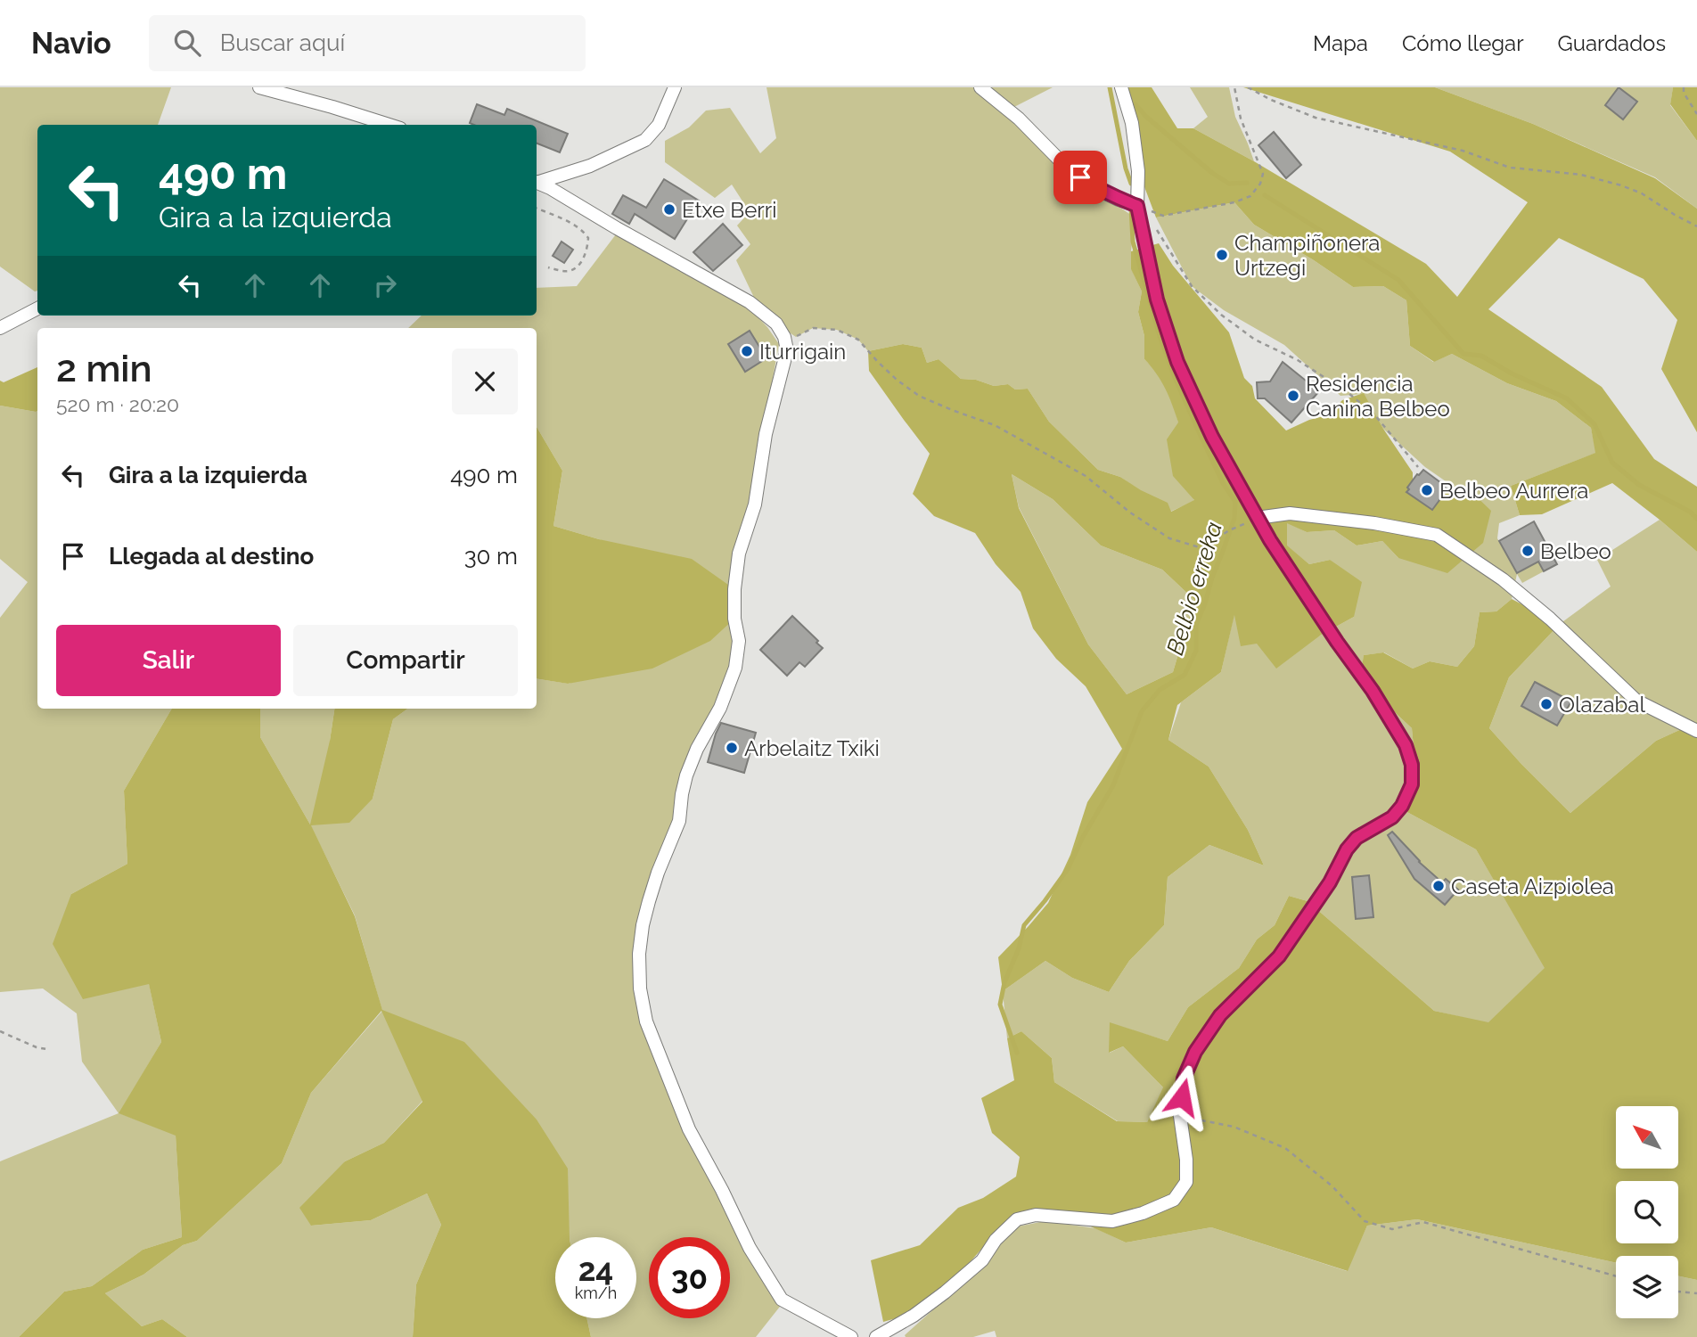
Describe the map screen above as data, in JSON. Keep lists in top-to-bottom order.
{
  "water": ["Belbio erreka"],
  "places": [
    "Etxe Berri",
    "Champiñonera Urtzegi",
    "Iturrigain",
    "Residencia Canina Belbeo",
    "Belbeo Aurrera",
    "Belbeo",
    "Olazabal",
    "Arbelaitz Txiki",
    "Caseta Aizpiolea"
  ],
  "north": "top left",
  "page": {
    "header": "Navio",
    "search": "Buscar aquí",
    "nav": ["Mapa", "Cómo llegar", "Guardados"],
    "turn": ["490 m", "Gira a la izquierda"],
    "heading": ["2 min", "520 m · 20:20"],
    "list": [
      {
        "name": "Gira a la izquierda",
        "value": "490 m"
      },
      {
        "name": "Llegada al destino",
        "value": "30 m"
      }
    ],
    "buttons": ["Salir", "Compartir"],
    "speed": "24 km/h",
    "limit": "30"
  }
}
